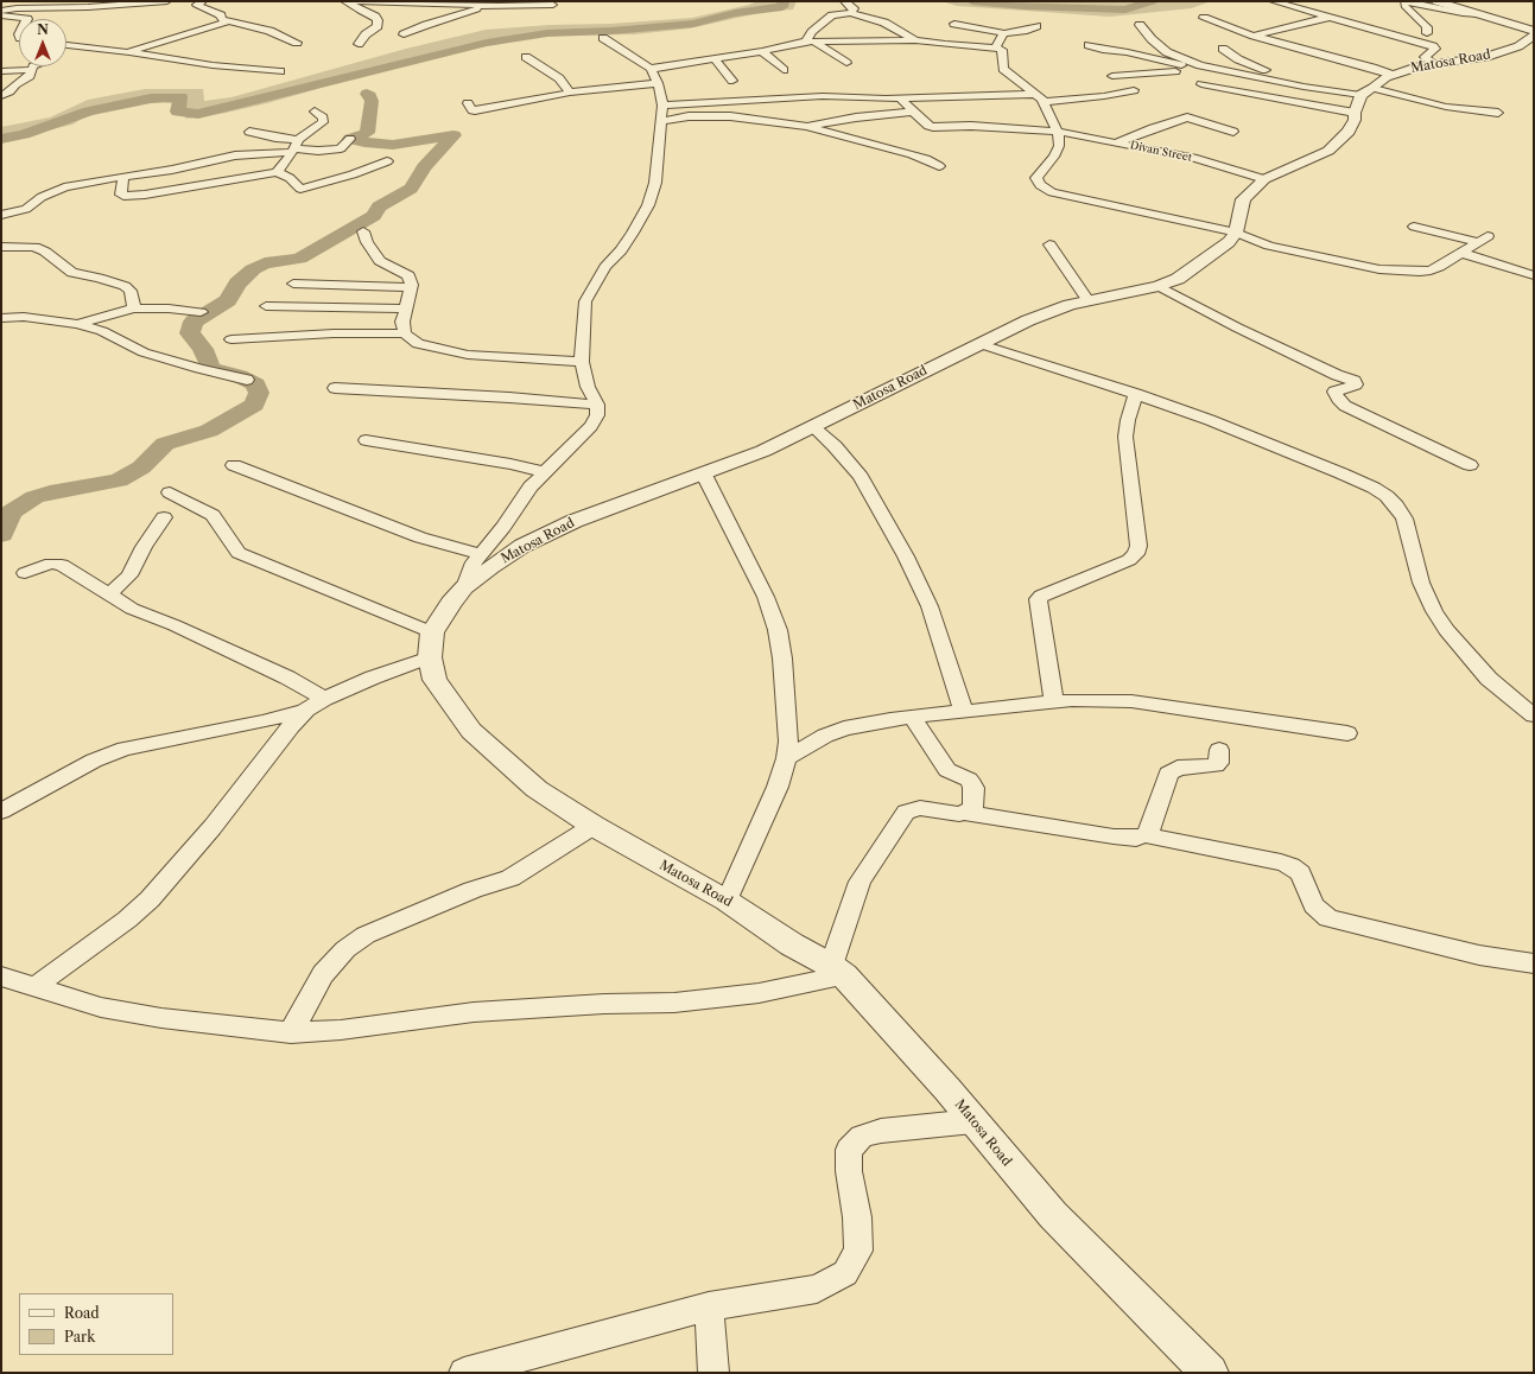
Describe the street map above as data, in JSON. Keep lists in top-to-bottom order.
{
  "streets": {
    "street": ["Matosa Road", "Divan Street"]
  },
  "legend": ["Road", "Park"],
  "north": "top"
}
